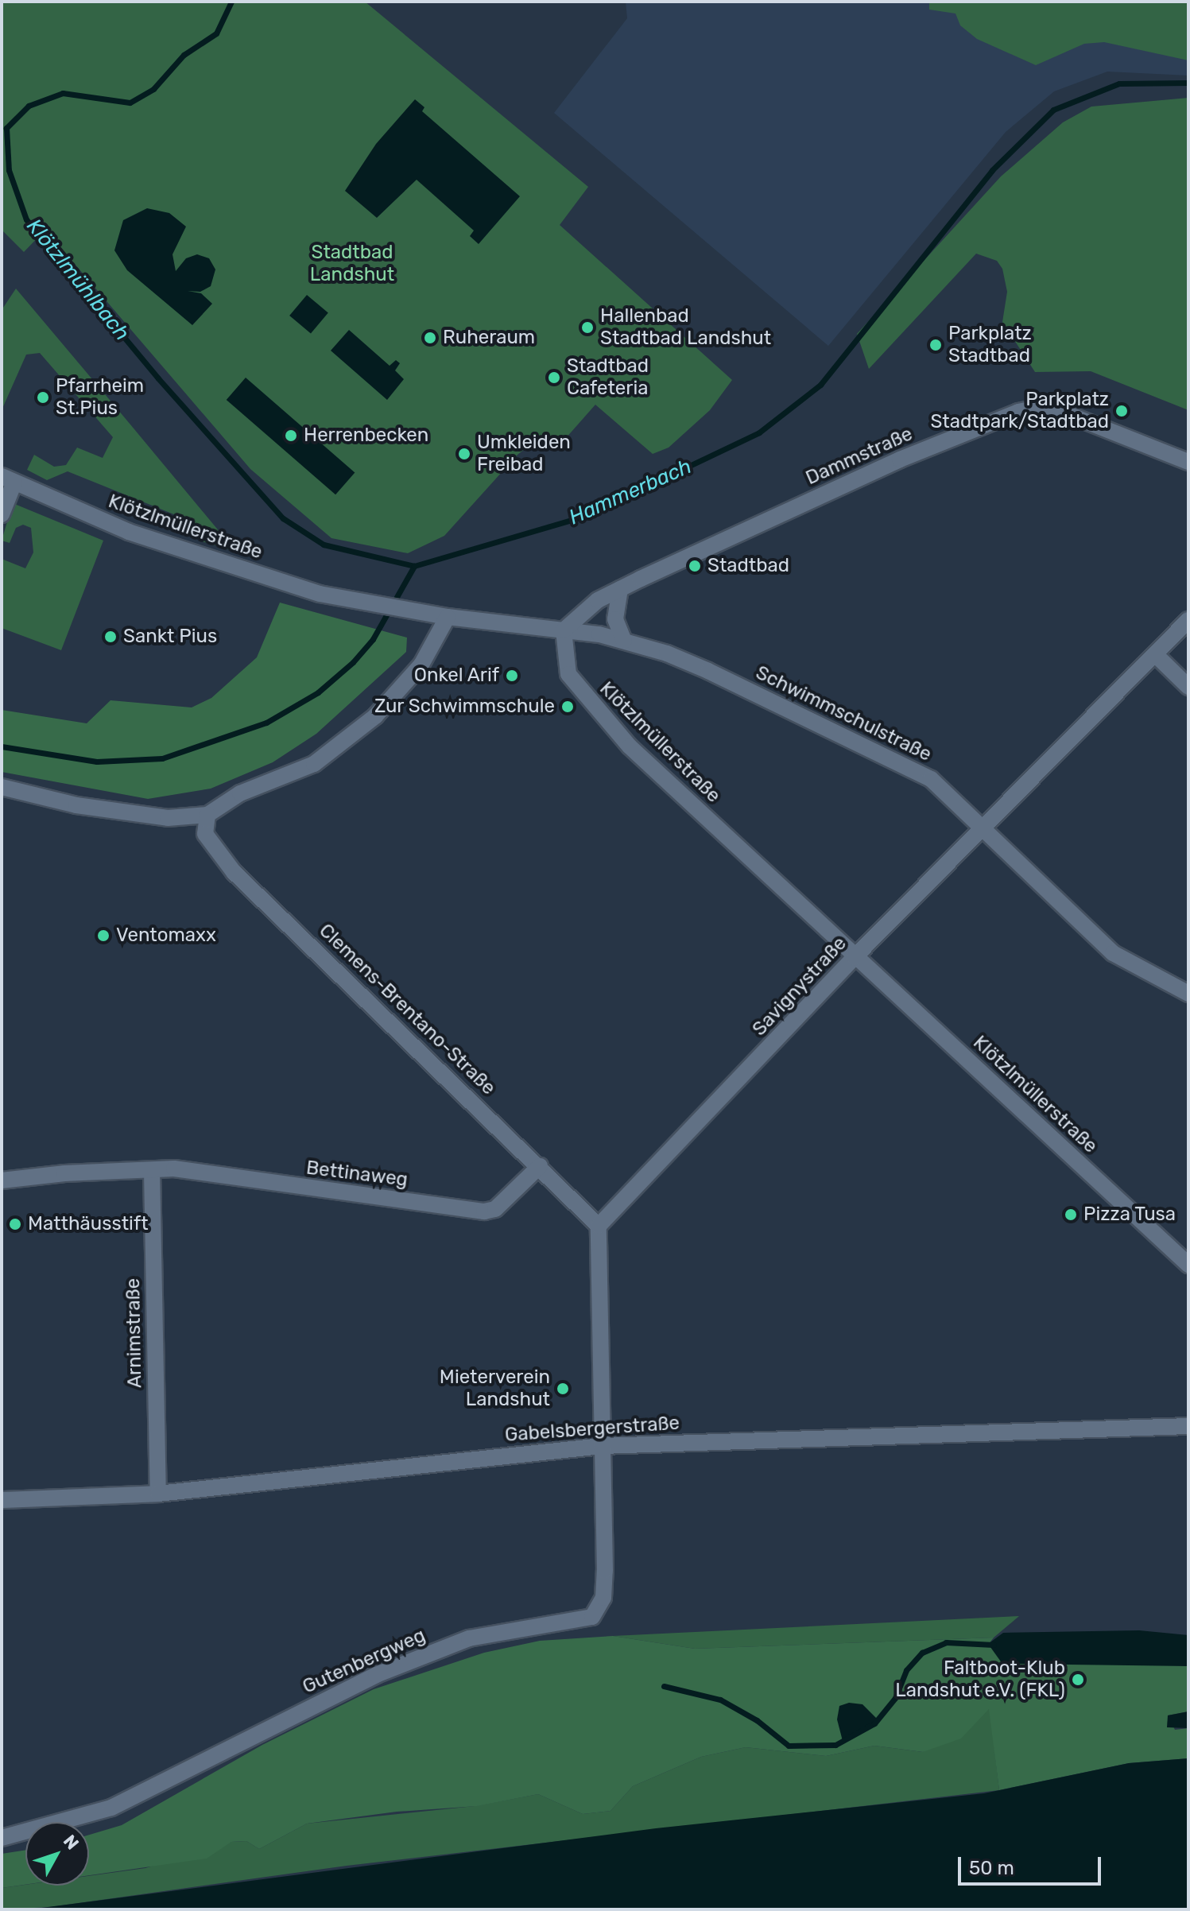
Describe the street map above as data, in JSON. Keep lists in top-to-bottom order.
{
  "streets": {
    "street": [
      "Dammstraße",
      "Klötzlmüllerstraße",
      "Schwimmschulstraße",
      "Savignystraße",
      "Clemens-Brentano-Straße",
      "Bettinaweg",
      "Arnimstraße",
      "Gabelsbergerstraße",
      "Gutenbergweg"
    ]
  },
  "crossings": [
    ["Dammstraße", "Klötzlmüllerstraße"],
    ["Dammstraße", "Schwimmschulstraße"],
    ["Klötzlmüllerstraße", "Schwimmschulstraße"],
    ["Klötzlmüllerstraße", "Savignystraße"],
    ["Schwimmschulstraße", "Savignystraße"],
    ["Savignystraße", "Clemens-Brentano-Straße"],
    ["Clemens-Brentano-Straße", "Bettinaweg"],
    ["Bettinaweg", "Arnimstraße"],
    ["Arnimstraße", "Gabelsbergerstraße"],
    ["Gabelsbergerstraße", "Gutenbergweg"]
  ],
  "water": ["Klötzlmühlbach", "Hammerbach"],
  "parks": ["Stadtbad Landshut"],
  "places": [
    "Hallenbad Stadtbad Landshut",
    "Ruheraum",
    "Parkplatz Stadtbad",
    "Stadtbad Cafeteria",
    "Pfarrheim St.Pius",
    "Parkplatz Stadtpark/Stadtbad",
    "Herrenbecken",
    "Umkleiden Freibad",
    "Stadtbad",
    "Sankt Pius",
    "Onkel Arif",
    "Zur Schwimmschule",
    "Ventomaxx",
    "Pizza Tusa",
    "Matthäusstift",
    "Mieterverein Landshut",
    "Faltboot-Klub Landshut e.V. (FKL)"
  ],
  "scale_bar": "50 m",
  "north": "top right"
}
